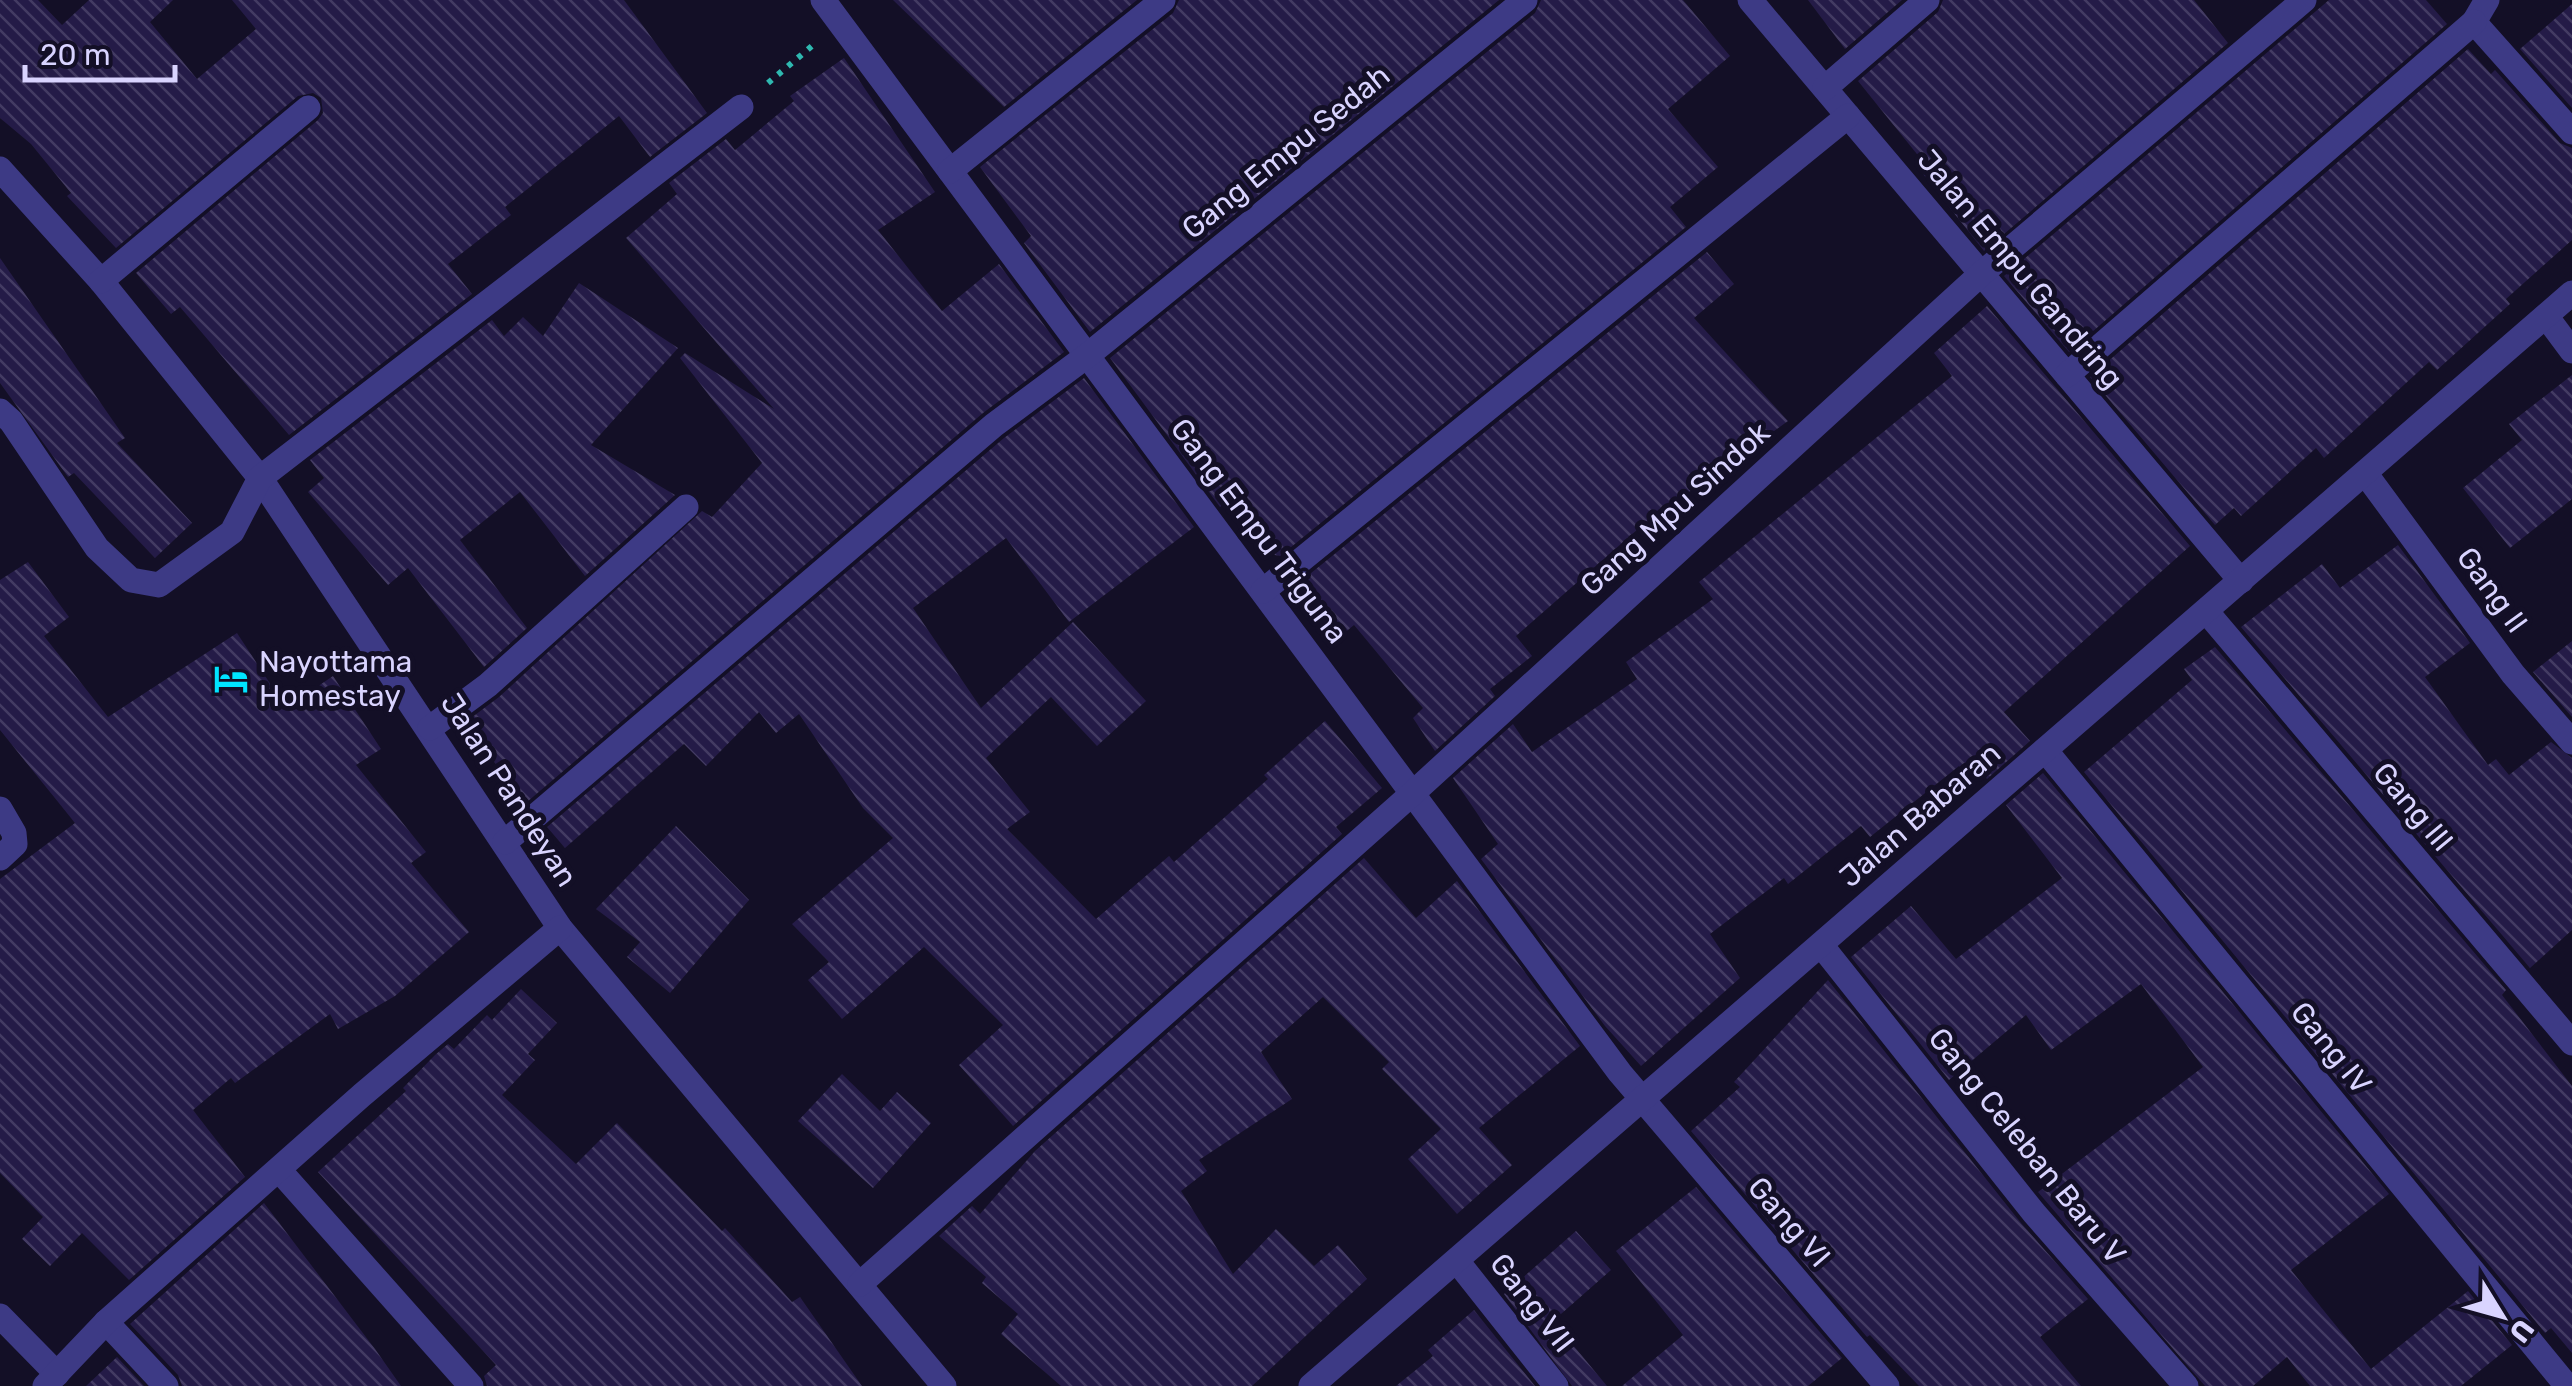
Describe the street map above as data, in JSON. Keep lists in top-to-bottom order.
{
  "streets": {
    "street": [
      "Gang Empu Sedah",
      "Jalan Empu Gandring",
      "Gang Mpu Sindok",
      "Gang Empu Triguna",
      "Gang II",
      "Jalan Pandeyan",
      "Gang III",
      "Jalan Babaran",
      "Gang IV",
      "Gang Celeban Baru V",
      "Gang VI",
      "Gang VII"
    ]
  },
  "crossings": [
    ["Gang Empu Sedah", "Gang Empu Triguna"],
    ["Gang Empu Sedah", "Jalan Pandeyan"],
    ["Jalan Empu Gandring", "Gang Mpu Sindok"],
    ["Jalan Empu Gandring", "Jalan Babaran"],
    ["Gang Mpu Sindok", "Gang Empu Triguna"],
    ["Gang Mpu Sindok", "Jalan Pandeyan"],
    ["Gang Empu Triguna", "Jalan Babaran"],
    ["Gang Empu Triguna", "Gang VI"],
    ["Gang II", "Jalan Babaran"],
    ["Gang III", "Jalan Babaran"],
    ["Jalan Babaran", "Gang IV"],
    ["Jalan Babaran", "Gang Celeban Baru V"],
    ["Jalan Babaran", "Gang VI"],
    ["Jalan Babaran", "Gang VII"]
  ],
  "places": {
    "hotel": ["Nayottama Homestay"]
  },
  "scale_bar": "20 m",
  "north": "bottom right"
}
